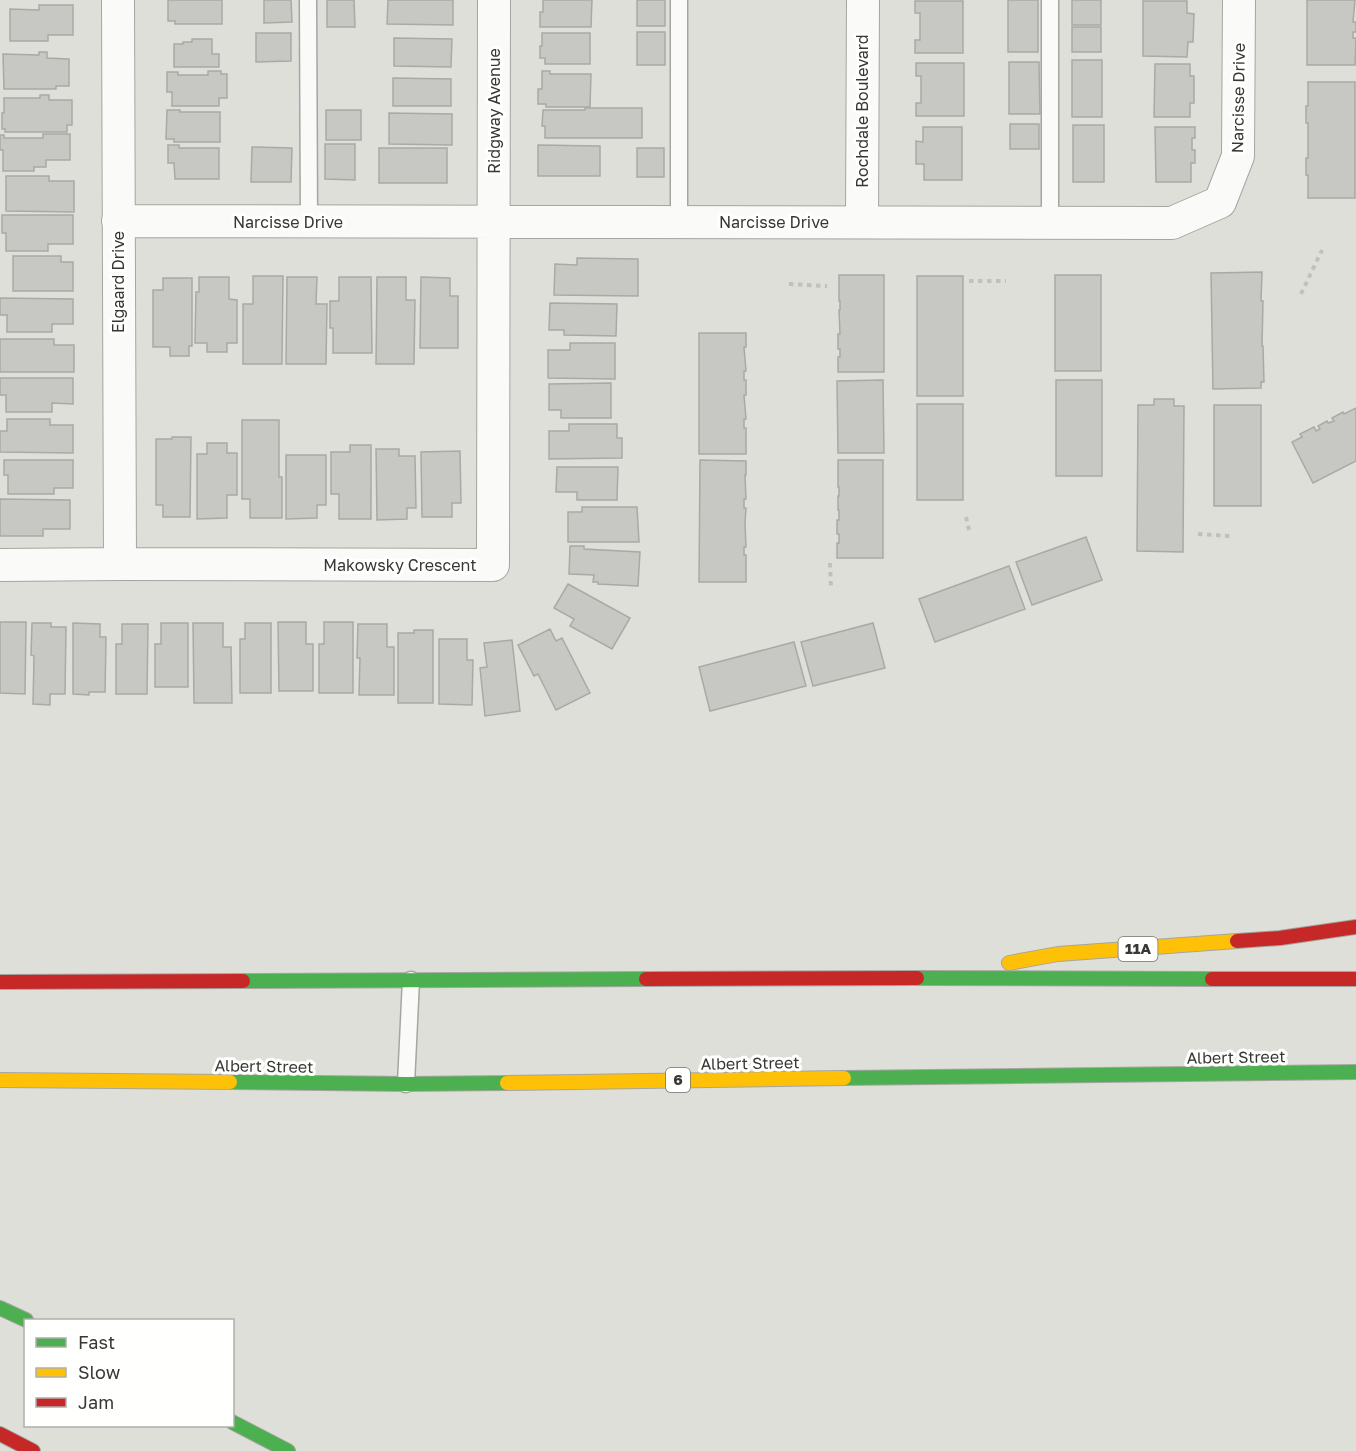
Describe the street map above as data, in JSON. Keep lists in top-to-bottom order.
{
  "streets": {
    "main road": ["11A", "Albert Street", "6"],
    "street": [
      "Narcisse Drive",
      "Ridgway Avenue",
      "Rochdale Boulevard",
      "Elgaard Drive",
      "Makowsky Crescent"
    ]
  },
  "crossings": [
    ["Narcisse Drive", "Ridgway Avenue"],
    ["Narcisse Drive", "Rochdale Boulevard"],
    ["Narcisse Drive", "Elgaard Drive"],
    ["Narcisse Drive", "Makowsky Crescent"],
    ["Ridgway Avenue", "Makowsky Crescent"],
    ["Elgaard Drive", "Makowsky Crescent"]
  ],
  "legend": ["Fast", "Slow", "Jam"]
}
